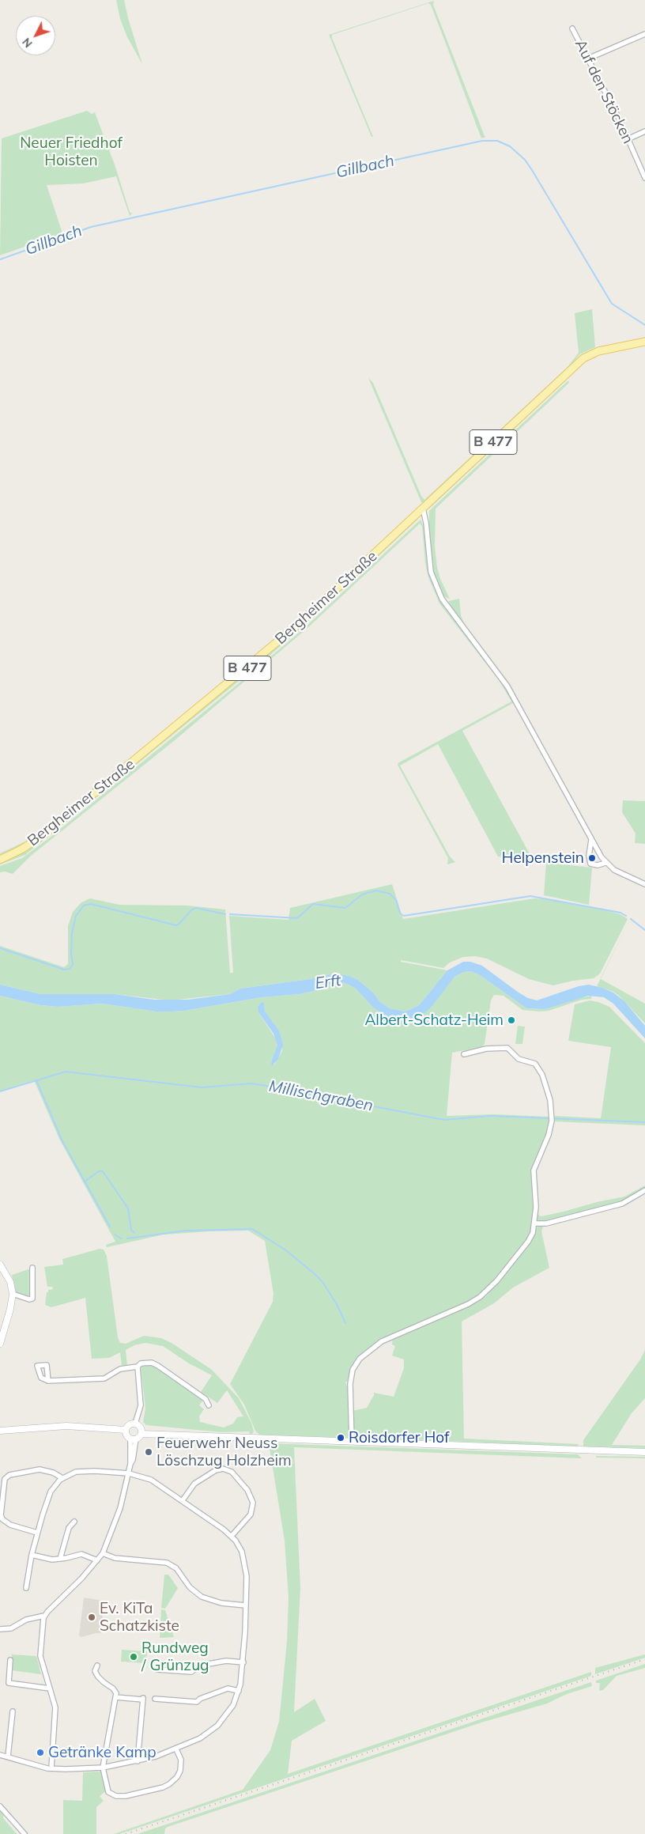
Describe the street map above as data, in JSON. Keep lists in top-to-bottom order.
{
  "streets": {
    "main road": ["B 477", "Bergheimer Straße"],
    "street": ["Auf den Stöcken"]
  },
  "water": ["Gillbach", "Erft", "Millischgraben"],
  "parks": ["Neuer Friedhof Hoisten"],
  "places": [
    "Helpenstein",
    "Albert-Schatz-Heim",
    "Roisdorfer Hof",
    "Feuerwehr Neuss Löschzug Holzheim",
    "Ev. KiTa Schatzkiste",
    "Rundweg / Grünzug",
    "Getränke Kamp"
  ],
  "north": "bottom left"
}
